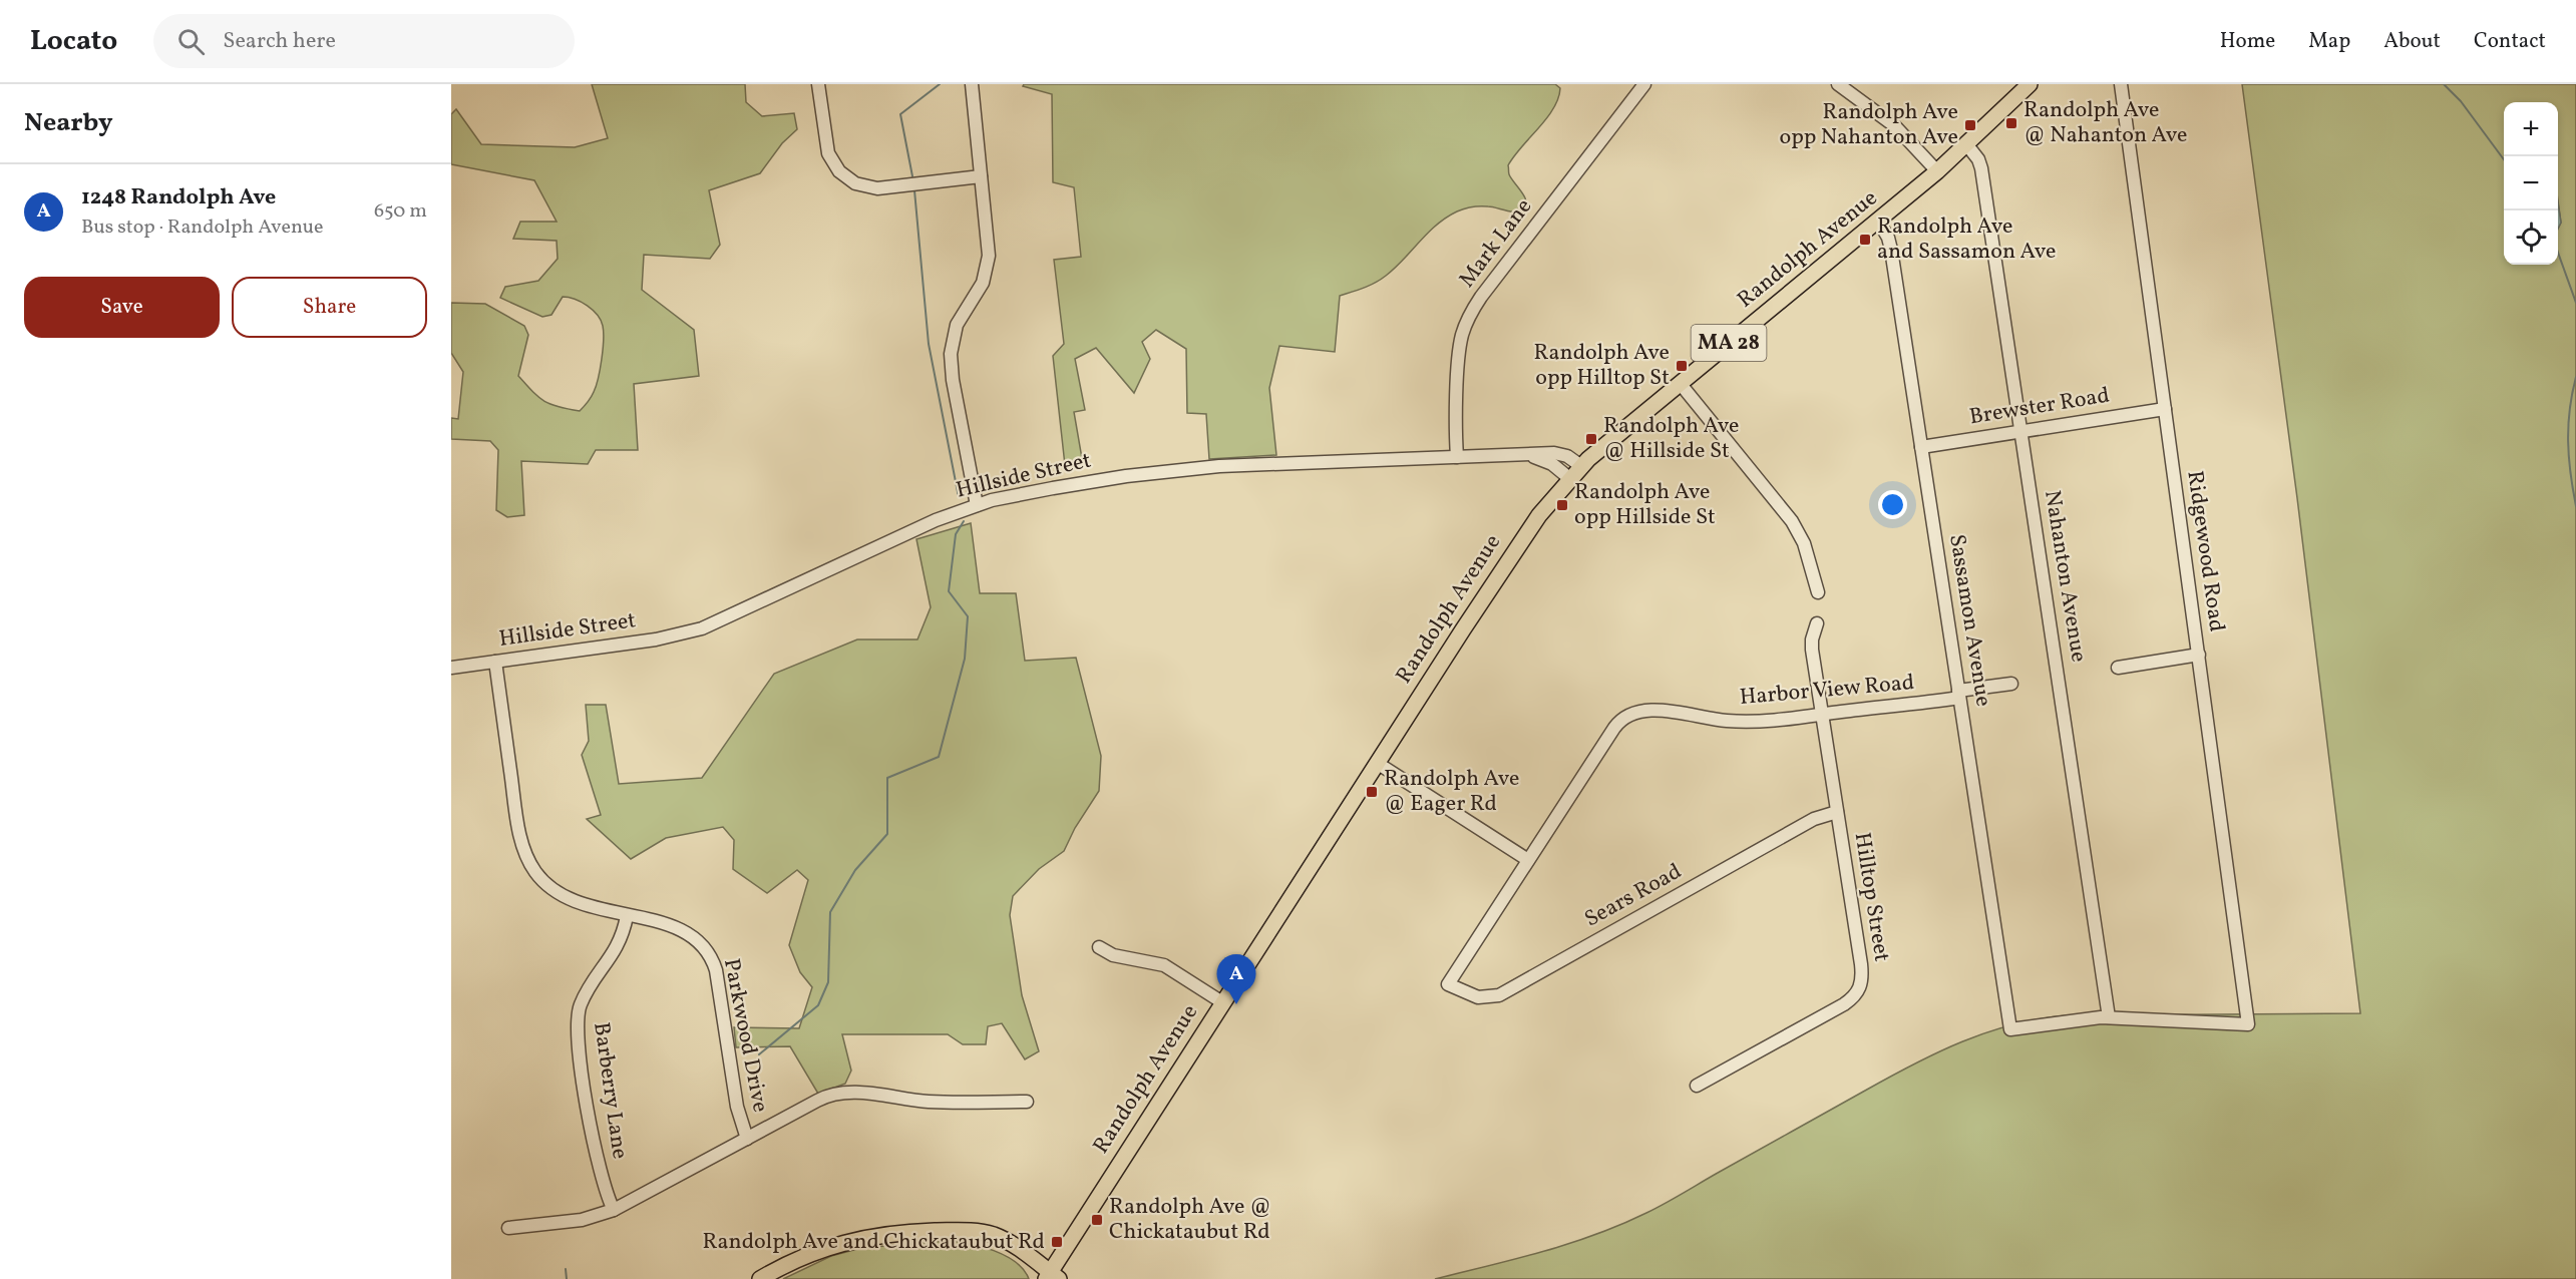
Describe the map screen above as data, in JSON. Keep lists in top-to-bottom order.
{
  "streets": {
    "main road": ["Randolph Avenue", "MA 28"],
    "street": [
      "Mark Lane",
      "Brewster Road",
      "Hillside Street",
      "Ridgewood Road",
      "Nahanton Avenue",
      "Sassamon Avenue",
      "Harbor View Road",
      "Sears Road",
      "Hilltop Street",
      "Parkwood Drive",
      "Barberry Lane"
    ]
  },
  "crossings": [
    ["Mark Lane", "Hillside Street"],
    ["Randolph Avenue", "Hillside Street"],
    ["Randolph Avenue", "Nahanton Avenue"],
    ["Randolph Avenue", "Sassamon Avenue"],
    ["Brewster Road", "Ridgewood Road"],
    ["Brewster Road", "Nahanton Avenue"],
    ["Brewster Road", "Sassamon Avenue"],
    ["Hillside Street", "Parkwood Drive"],
    ["Ridgewood Road", "Nahanton Avenue"],
    ["Ridgewood Road", "Sassamon Avenue"],
    ["Nahanton Avenue", "Sassamon Avenue"],
    ["Sassamon Avenue", "Harbor View Road"],
    ["Harbor View Road", "Sears Road"],
    ["Harbor View Road", "Hilltop Street"],
    ["Sears Road", "Hilltop Street"],
    ["Parkwood Drive", "Barberry Lane"]
  ],
  "places": {
    "transit": [
      "Randolph Ave @ Nahanton Ave",
      "Randolph Ave opp Nahanton Ave",
      "Randolph Ave and Sassamon Ave",
      "Randolph Ave opp Hilltop St",
      "Randolph Ave @ Hillside St",
      "Randolph Ave opp Hillside St",
      "Randolph Ave @ Eager Rd",
      "Randolph Ave @ Chickataubut Rd",
      "Randolph Ave and Chickataubut Rd"
    ]
  },
  "page": {
    "header": "Locato",
    "search": "Search here",
    "nav": [
      "Home",
      "Map",
      "About",
      "Contact"
    ],
    "heading": "Nearby",
    "map_buttons": ["+", "−"],
    "list": [
      {
        "mark": "A",
        "name": "1248 Randolph Ave",
        "note": "Bus stop · Randolph Avenue",
        "value": "650 m"
      }
    ],
    "buttons": ["Save", "Share"],
    "pins": "A"
  }
}
